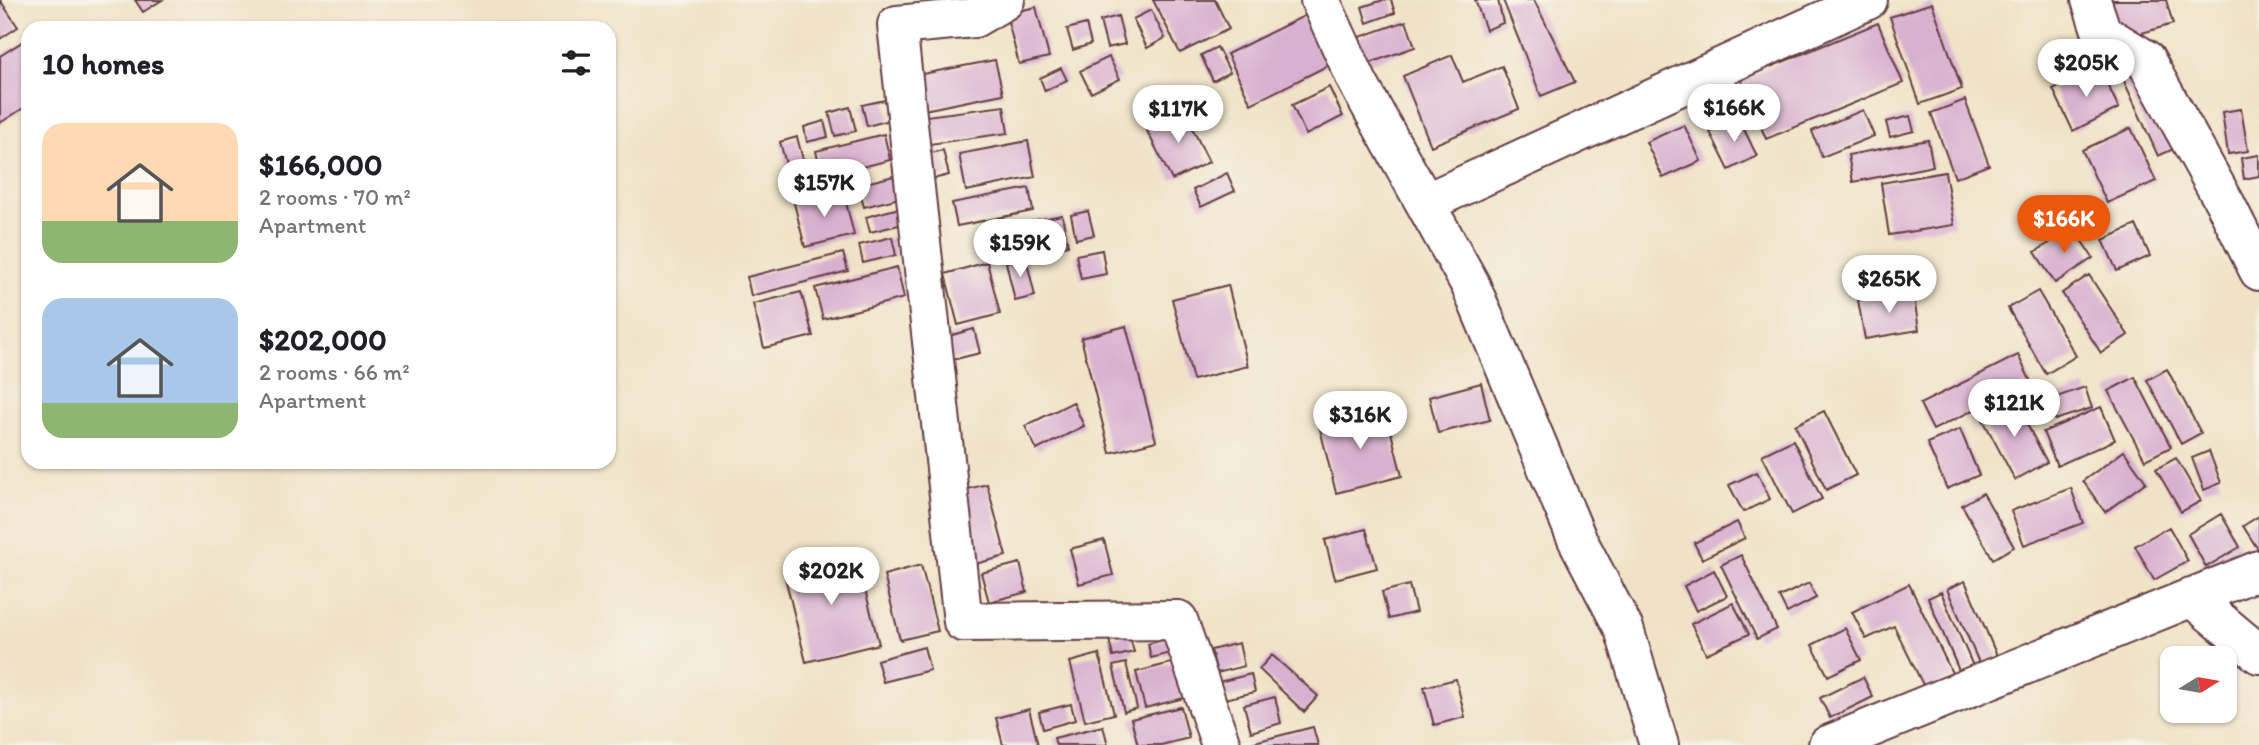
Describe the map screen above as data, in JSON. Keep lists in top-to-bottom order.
{
  "north": "right",
  "page": {
    "heading": "10 homes",
    "price": [
      "$205K",
      "$166K",
      "$117K",
      "$157K",
      "$166K",
      "$159K",
      "$265K",
      "$121K",
      "$316K",
      "$202K"
    ],
    "list": [
      {
        "name": "$166,000",
        "note": "2 rooms · 70 m² · Apartment"
      },
      {
        "name": "$202,000",
        "note": "2 rooms · 66 m² · Apartment"
      }
    ]
  }
}
